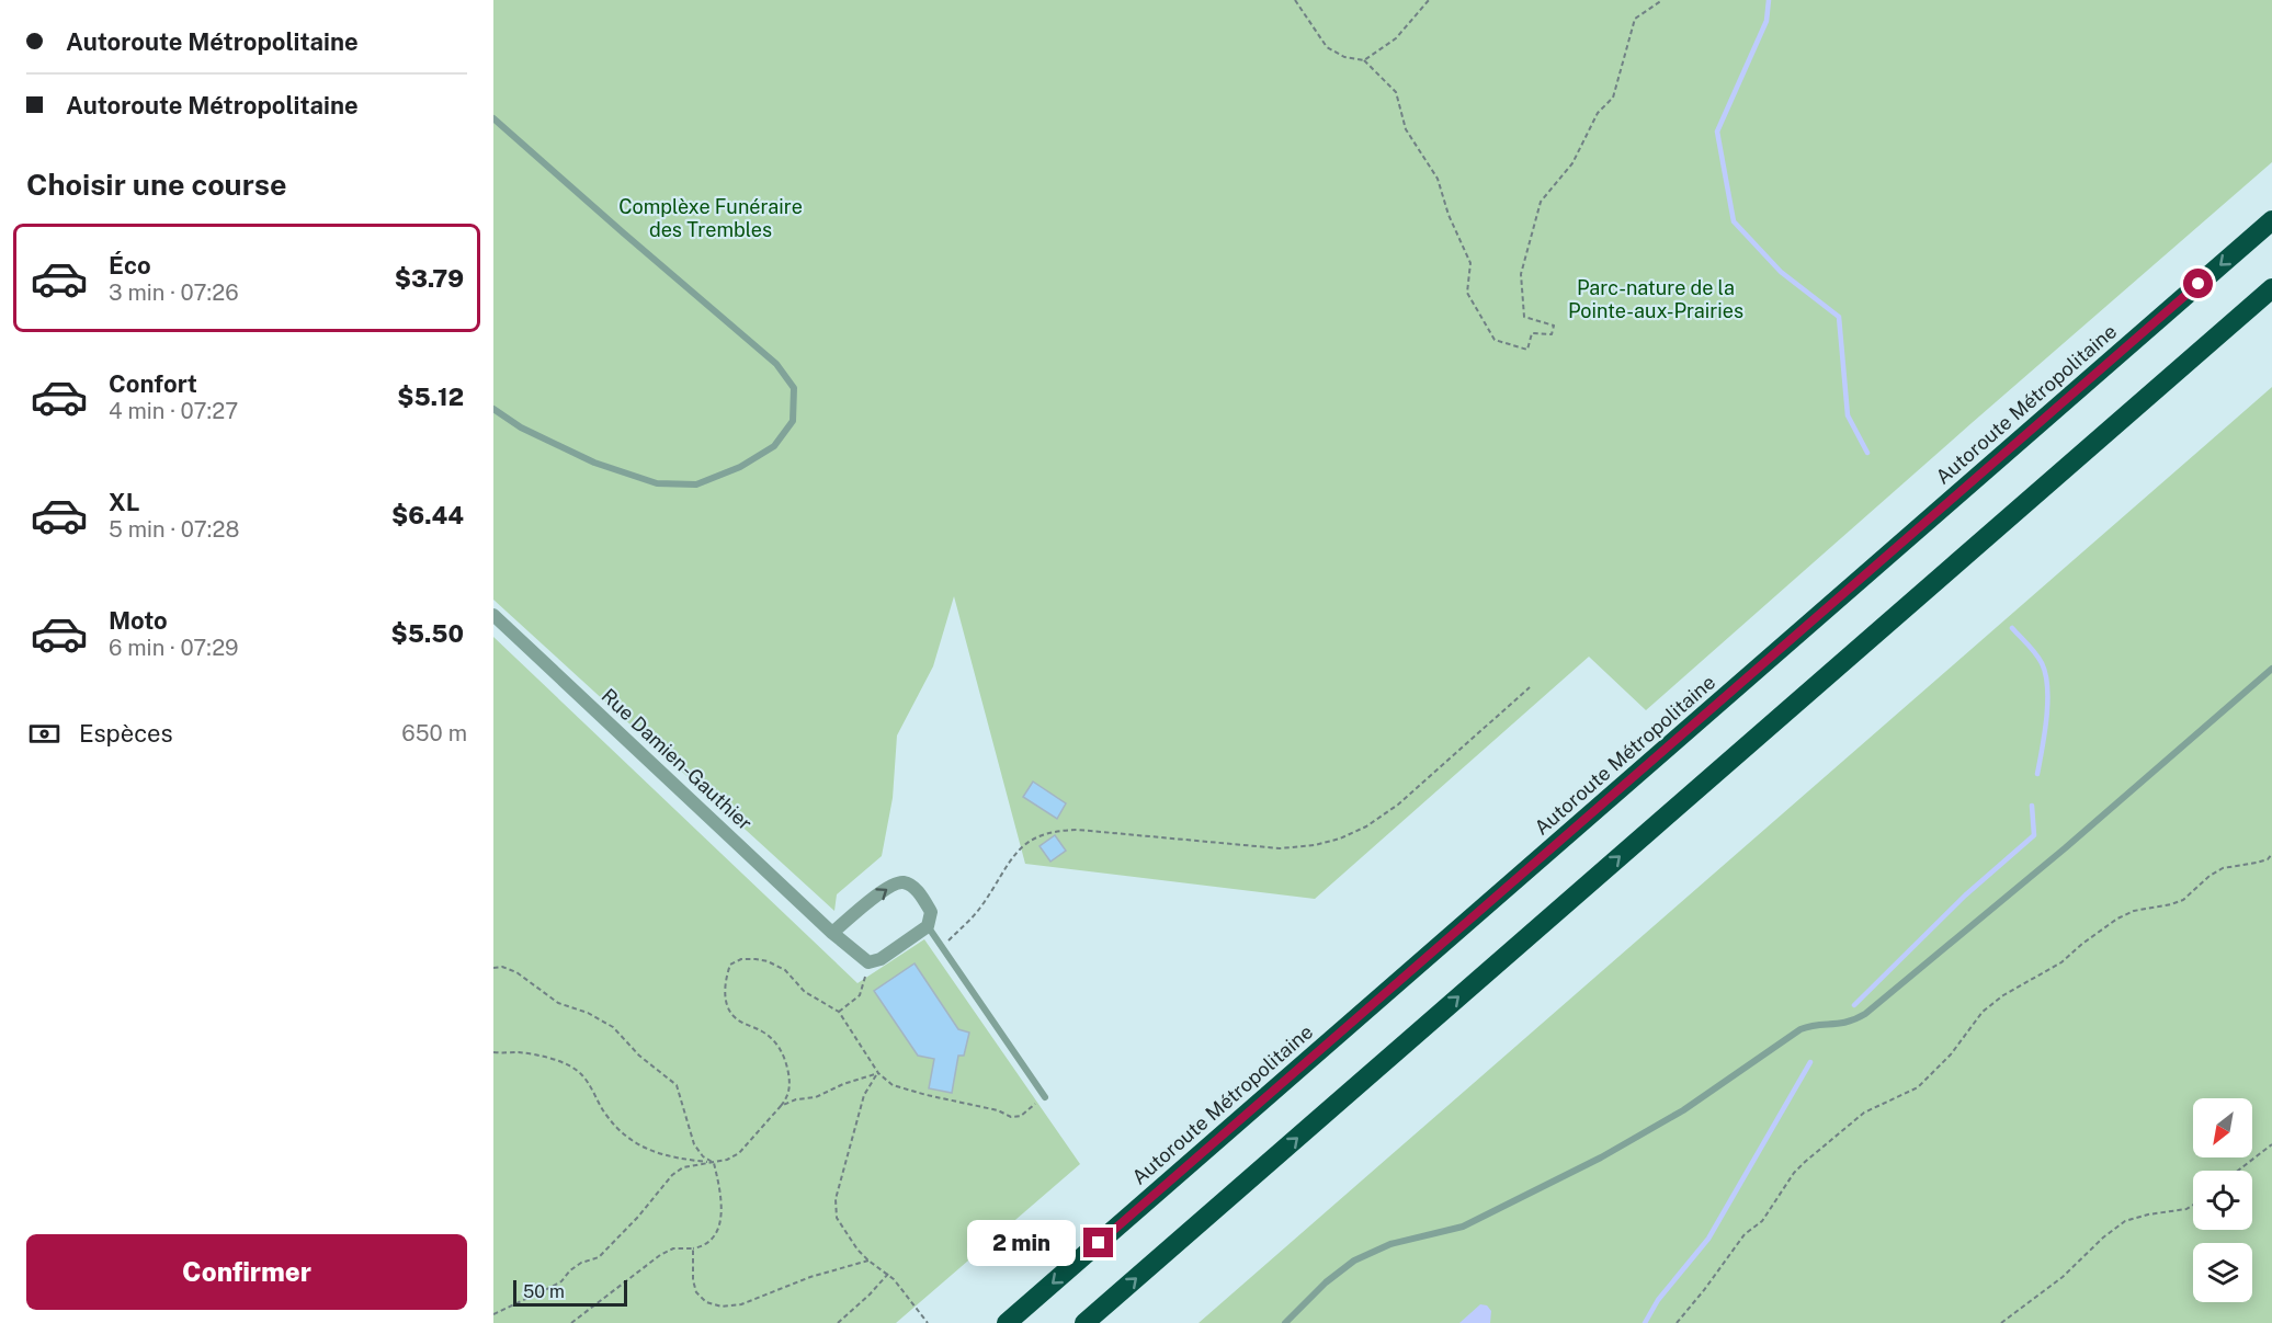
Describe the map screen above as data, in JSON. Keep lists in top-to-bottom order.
{
  "streets": {
    "highway": ["Autoroute Métropolitaine"],
    "street": ["Rue Damien-Gauthier"]
  },
  "parks": ["Complèxe Funéraire des Trembles", "Parc-nature de la Pointe-aux-Prairies"],
  "scale_bar": "50 m",
  "north": "bottom left",
  "page": {
    "banner": ["Autoroute Métropolitaine", "Autoroute Métropolitaine"],
    "heading": "Choisir une course",
    "list": [
      {
        "name": "Éco",
        "note": "3 min · 07:26",
        "value": "$3.79"
      },
      {
        "name": "Confort",
        "note": "4 min · 07:27",
        "value": "$5.12"
      },
      {
        "name": "XL",
        "note": "5 min · 07:28",
        "value": "$6.44"
      },
      {
        "name": "Moto",
        "note": "6 min · 07:29",
        "value": "$5.50"
      }
    ],
    "pay": ["Espèces", "650 m"],
    "bubble": "2 min",
    "buttons": "Confirmer",
    "scale": "50 m"
  }
}
